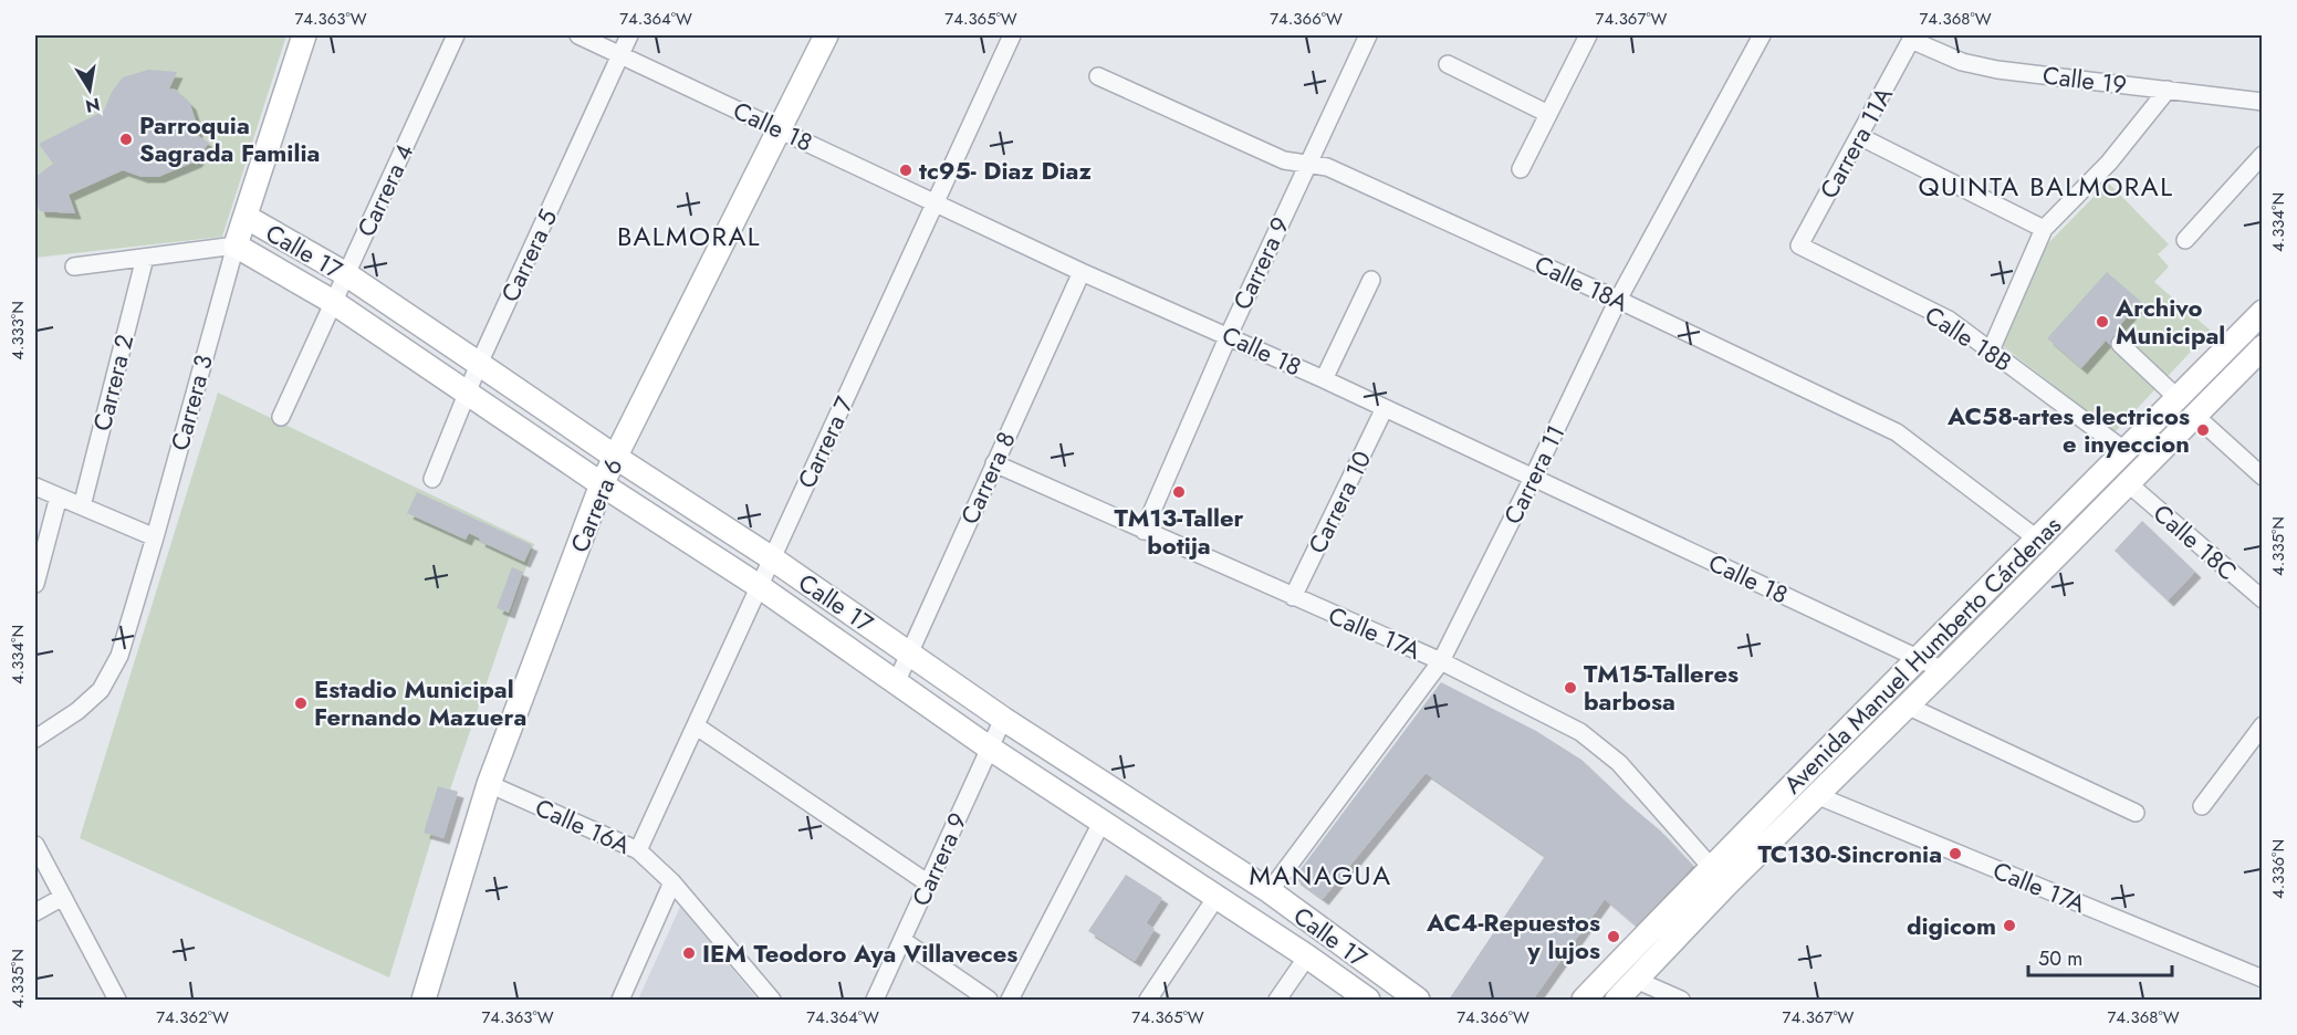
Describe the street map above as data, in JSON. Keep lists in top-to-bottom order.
{
  "streets": {
    "street": [
      "Calle 19",
      "Calle 18",
      "Carrera 11A",
      "Carrera 4",
      "Calle 17",
      "Carrera 5",
      "Carrera 9",
      "Calle 18A",
      "Calle 18B",
      "Carrera 2",
      "Carrera 3",
      "Carrera 7",
      "Carrera 11",
      "Carrera 8",
      "Carrera 10",
      "Carrera 6",
      "Calle 18C",
      "Calle 17A",
      "Avenida Manuel Humberto Cárdenas",
      "Calle 16A"
    ]
  },
  "crossings": [
    ["Calle 19", "Carrera 11A"],
    ["Calle 18", "Carrera 5"],
    ["Calle 18", "Carrera 9"],
    ["Calle 18", "Carrera 7"],
    ["Calle 18", "Carrera 11"],
    ["Calle 18", "Carrera 8"],
    ["Calle 18", "Carrera 10"],
    ["Calle 18", "Carrera 6"],
    ["Calle 18", "Avenida Manuel Humberto Cárdenas"],
    ["Carrera 11A", "Calle 18B"],
    ["Carrera 4", "Calle 17"],
    ["Calle 17", "Carrera 5"],
    ["Calle 17", "Carrera 9"],
    ["Calle 17", "Carrera 3"],
    ["Calle 17", "Carrera 7"],
    ["Calle 17", "Carrera 11"],
    ["Calle 17", "Carrera 8"],
    ["Calle 17", "Carrera 6"],
    ["Carrera 9", "Calle 18A"],
    ["Carrera 9", "Calle 17A"],
    ["Calle 18A", "Carrera 11"],
    ["Calle 18A", "Avenida Manuel Humberto Cárdenas"],
    ["Calle 18B", "Avenida Manuel Humberto Cárdenas"],
    ["Carrera 7", "Calle 16A"],
    ["Carrera 11", "Calle 17A"],
    ["Carrera 8", "Calle 17A"],
    ["Carrera 10", "Calle 17A"],
    ["Carrera 6", "Calle 16A"],
    ["Calle 18C", "Avenida Manuel Humberto Cárdenas"],
    ["Calle 17A", "Avenida Manuel Humberto Cárdenas"]
  ],
  "districts": ["QUINTA BALMORAL", "BALMORAL", "MANAGUA"],
  "places": [
    "Parroquia Sagrada Familia",
    "tc95- Diaz Diaz",
    "Archivo Municipal",
    "AC58-artes electricos e inyeccion",
    "TM13-Taller botija",
    "TM15-Talleres barbosa",
    "Estadio Municipal Fernando Mazuera",
    "TC130-Sincronia",
    "digicom",
    "AC4-Repuestos y lujos",
    "IEM Teodoro Aya Villaveces"
  ],
  "scale_bar": "50 m",
  "north": "bottom",
  "coordinates": [
    "74.363°W",
    "74.364°W",
    "74.365°W",
    "74.366°W",
    "74.367°W",
    "74.368°W",
    "4.334°N",
    "4.333°N",
    "4.335°N",
    "4.336°N",
    "74.362°W"
  ]
}
